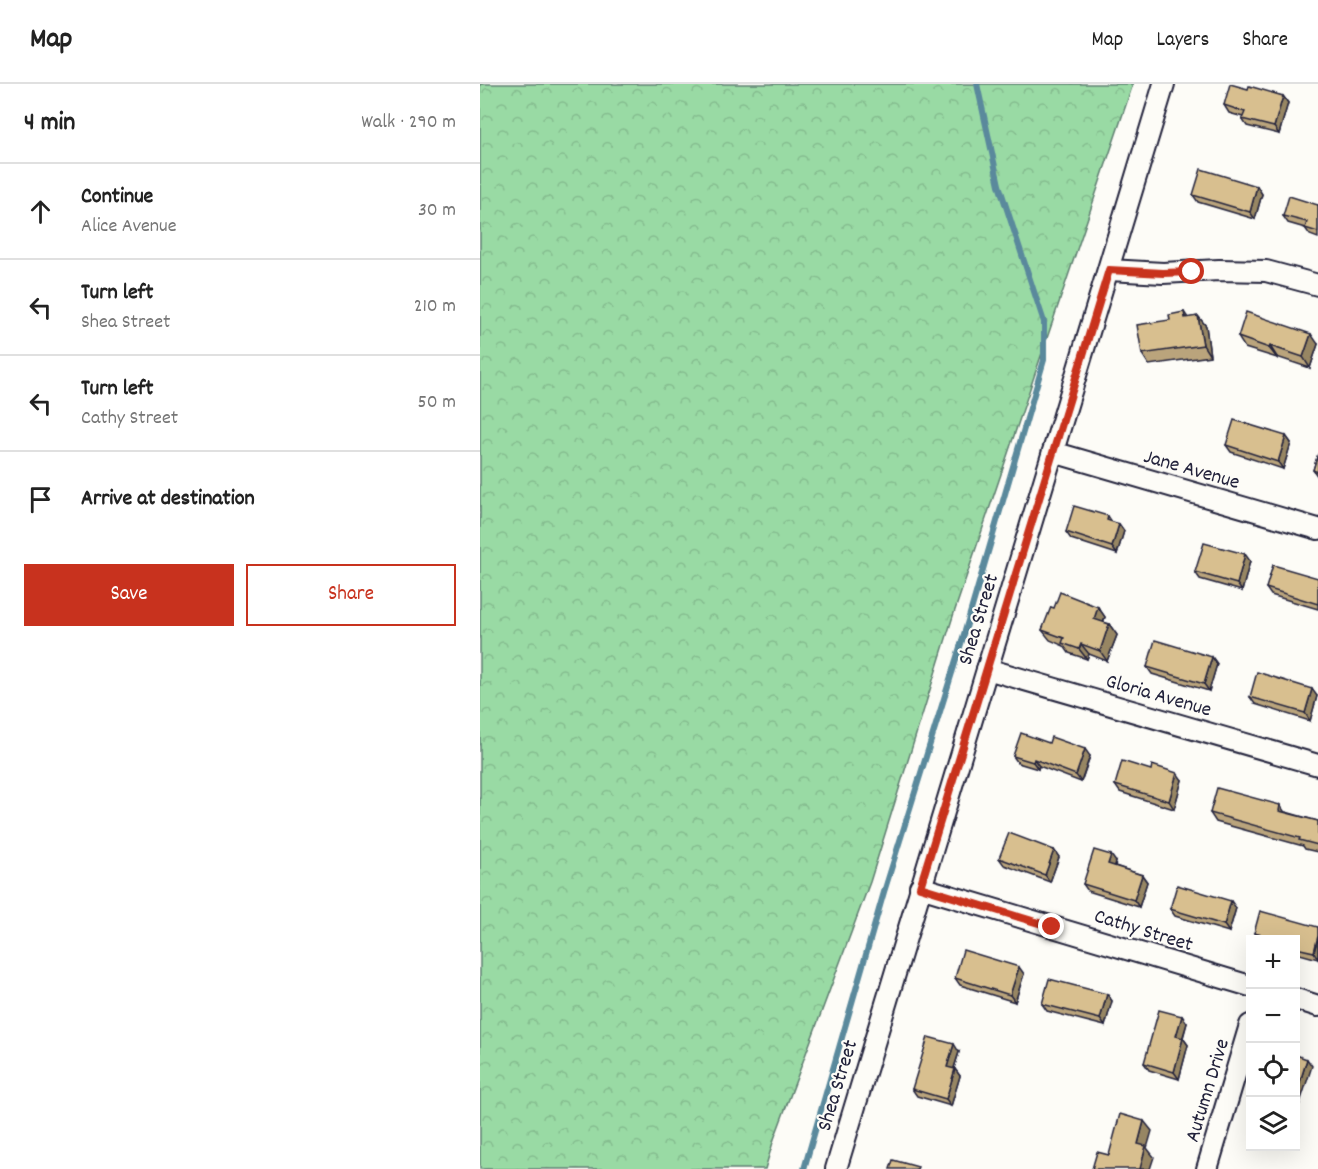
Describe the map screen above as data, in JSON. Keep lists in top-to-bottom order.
{
  "streets": {
    "street": [
      "Jane Avenue",
      "Shea Street",
      "Gloria Avenue",
      "Cathy Street",
      "Autumn Drive"
    ]
  },
  "crossings": [
    ["Jane Avenue", "Shea Street"],
    ["Shea Street", "Gloria Avenue"],
    ["Shea Street", "Cathy Street"]
  ],
  "page": {
    "header": "Map",
    "nav": ["Map", "Layers", "Share"],
    "heading": ["4 min", "Walk · 290 m"],
    "list": [
      ["Continue", "Alice Avenue", "30 m"],
      ["Turn left", "Shea Street", "210 m"],
      ["Turn left", "Cathy Street", "50 m"],
      "Arrive at destination"
    ],
    "buttons": ["Save", "Share"],
    "map_buttons": ["+", "−"]
  }
}
